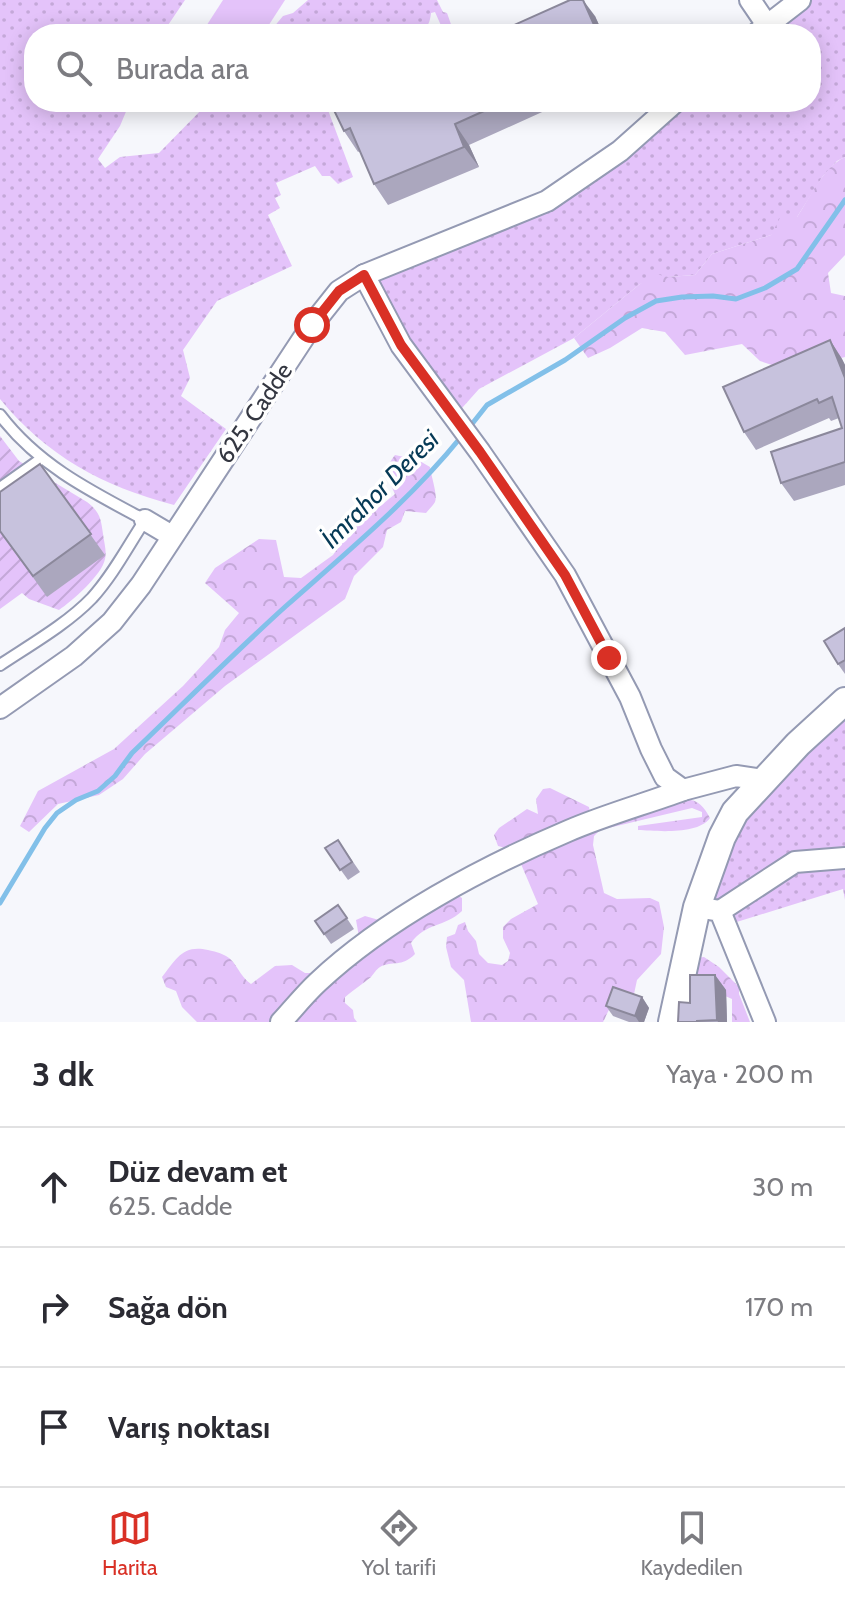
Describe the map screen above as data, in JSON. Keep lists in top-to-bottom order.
{
  "streets": {
    "street": ["625. Cadde"]
  },
  "water": ["İmrahor Deresi"],
  "page": {
    "search": "Burada ara",
    "heading": ["3 dk", "Yaya · 200 m"],
    "list": [
      ["Düz devam et", "625. Cadde", "30 m"],
      ["Sağa dön", "170 m"],
      "Varış noktası"
    ],
    "nav": ["Harita", "Yol tarifi", "Kaydedilen"]
  }
}
